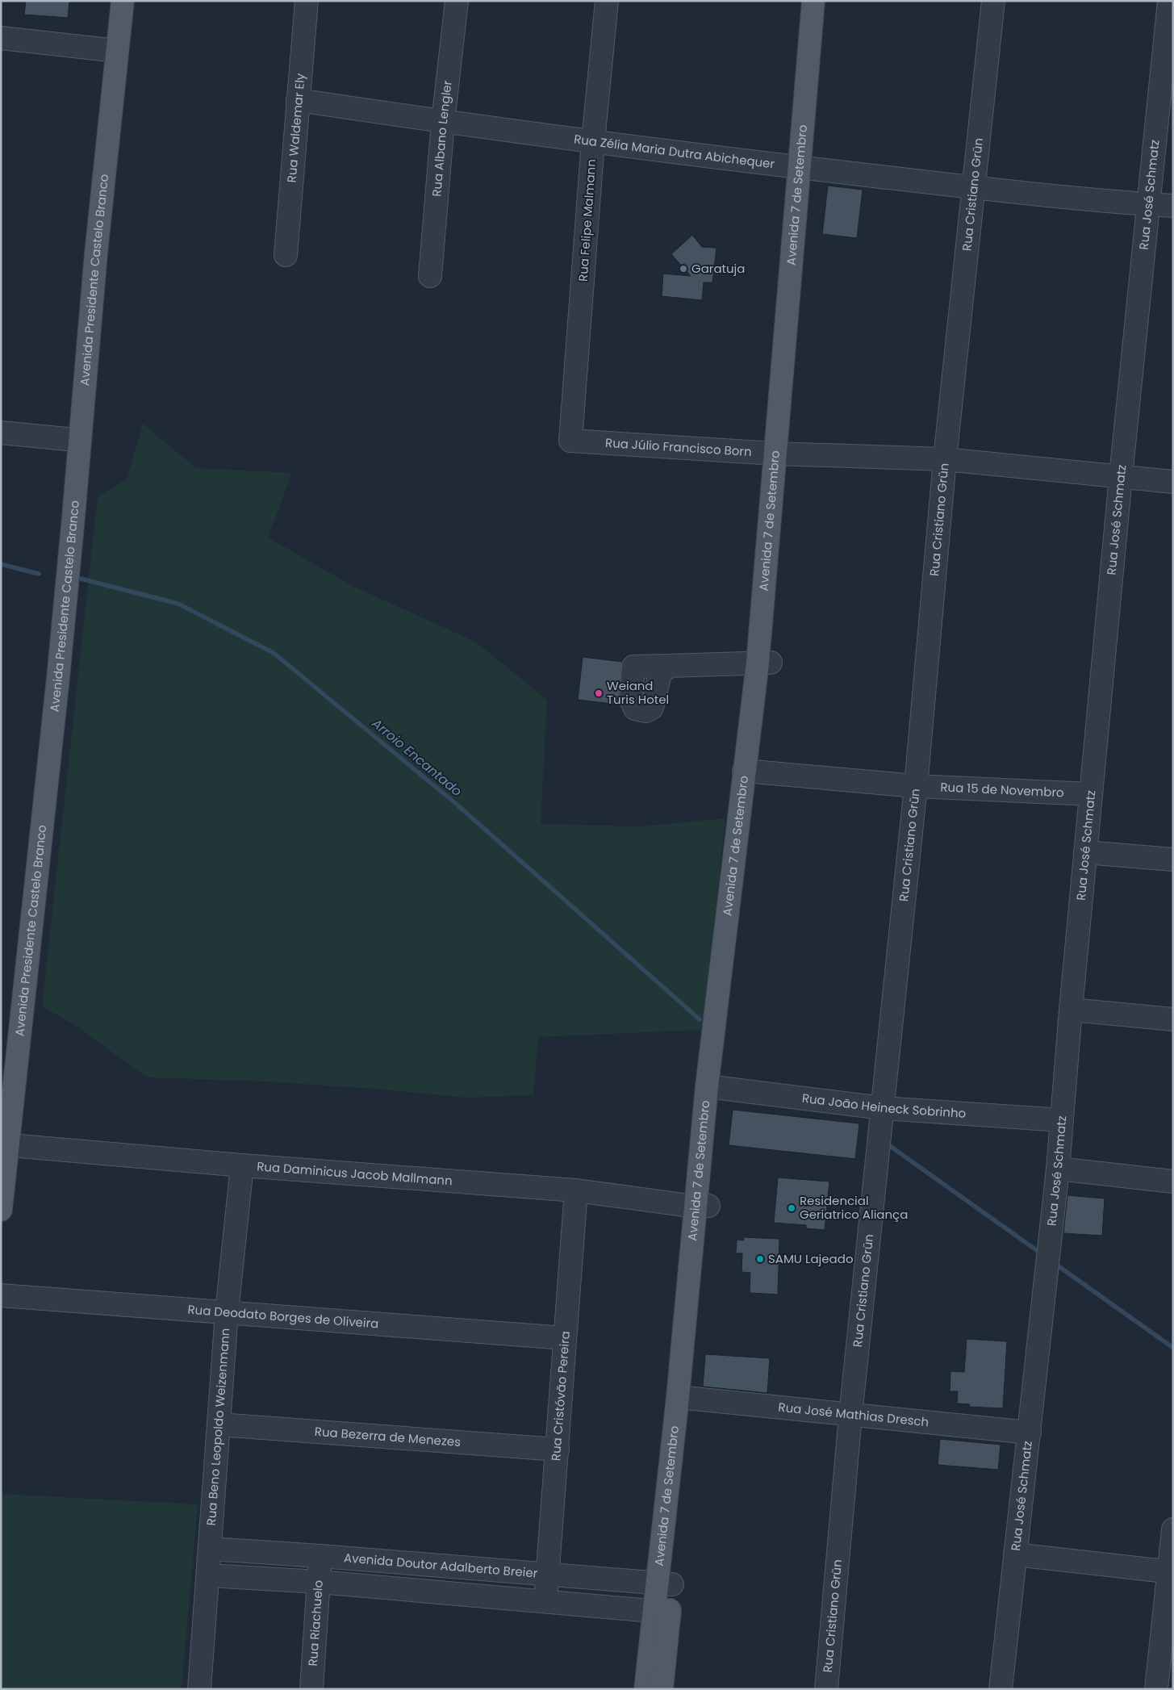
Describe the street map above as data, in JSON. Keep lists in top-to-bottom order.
{
  "streets": {
    "main road": ["Avenida 7 de Setembro", "Avenida Presidente Castelo Branco"],
    "street": [
      "Rua Waldemar Ely",
      "Rua Albano Lengler",
      "Rua Zélia Maria Dutra Abichequer",
      "Rua Cristiano Grün",
      "Rua José Schmatz",
      "Rua Felipe Malmann",
      "Rua Júlio Francisco Born",
      "Rua 15 de Novembro",
      "Rua João Heineck Sobrinho",
      "Rua Daminicus Jacob Mallmann",
      "Rua Deodato Borges de Oliveira",
      "Rua Cristóvão Pereira",
      "Rua José Mathias Dresch",
      "Rua Beno Leopoldo Weizenmann",
      "Rua Bezerra de Menezes",
      "Avenida Doutor Adalberto Breier",
      "Rua Riachuelo"
    ]
  },
  "crossings": [
    ["Rua Waldemar Ely", "Rua Zélia Maria Dutra Abichequer"],
    ["Rua Albano Lengler", "Rua Zélia Maria Dutra Abichequer"],
    ["Rua Zélia Maria Dutra Abichequer", "Avenida 7 de Setembro"],
    ["Rua Zélia Maria Dutra Abichequer", "Rua Cristiano Grün"],
    ["Rua Zélia Maria Dutra Abichequer", "Rua José Schmatz"],
    ["Rua Zélia Maria Dutra Abichequer", "Rua Felipe Malmann"],
    ["Avenida 7 de Setembro", "Rua Júlio Francisco Born"],
    ["Avenida 7 de Setembro", "Rua 15 de Novembro"],
    ["Avenida 7 de Setembro", "Rua João Heineck Sobrinho"],
    ["Avenida 7 de Setembro", "Rua Daminicus Jacob Mallmann"],
    ["Avenida 7 de Setembro", "Rua José Mathias Dresch"],
    ["Avenida 7 de Setembro", "Avenida Doutor Adalberto Breier"],
    ["Rua Cristiano Grün", "Rua Júlio Francisco Born"],
    ["Rua Cristiano Grün", "Rua 15 de Novembro"],
    ["Rua Cristiano Grün", "Rua João Heineck Sobrinho"],
    ["Rua Cristiano Grün", "Rua José Mathias Dresch"],
    ["Rua José Schmatz", "Rua Júlio Francisco Born"],
    ["Rua José Schmatz", "Rua 15 de Novembro"],
    ["Rua José Schmatz", "Rua João Heineck Sobrinho"],
    ["Rua José Schmatz", "Rua José Mathias Dresch"],
    ["Rua Felipe Malmann", "Rua Júlio Francisco Born"],
    ["Avenida Presidente Castelo Branco", "Rua Daminicus Jacob Mallmann"],
    ["Rua Daminicus Jacob Mallmann", "Rua Cristóvão Pereira"],
    ["Rua Daminicus Jacob Mallmann", "Rua Beno Leopoldo Weizenmann"],
    ["Rua Deodato Borges de Oliveira", "Rua Cristóvão Pereira"],
    ["Rua Deodato Borges de Oliveira", "Rua Beno Leopoldo Weizenmann"],
    ["Rua Cristóvão Pereira", "Rua Bezerra de Menezes"],
    ["Rua Cristóvão Pereira", "Avenida Doutor Adalberto Breier"],
    ["Rua Beno Leopoldo Weizenmann", "Rua Bezerra de Menezes"],
    ["Rua Beno Leopoldo Weizenmann", "Avenida Doutor Adalberto Breier"],
    ["Avenida Doutor Adalberto Breier", "Rua Riachuelo"]
  ],
  "water": ["Arroio Encantado"],
  "places": [
    "Garatuja",
    "Weiand Turis Hotel",
    "Residencial Geriatrico Aliança",
    "SAMU Lajeado"
  ]
}
